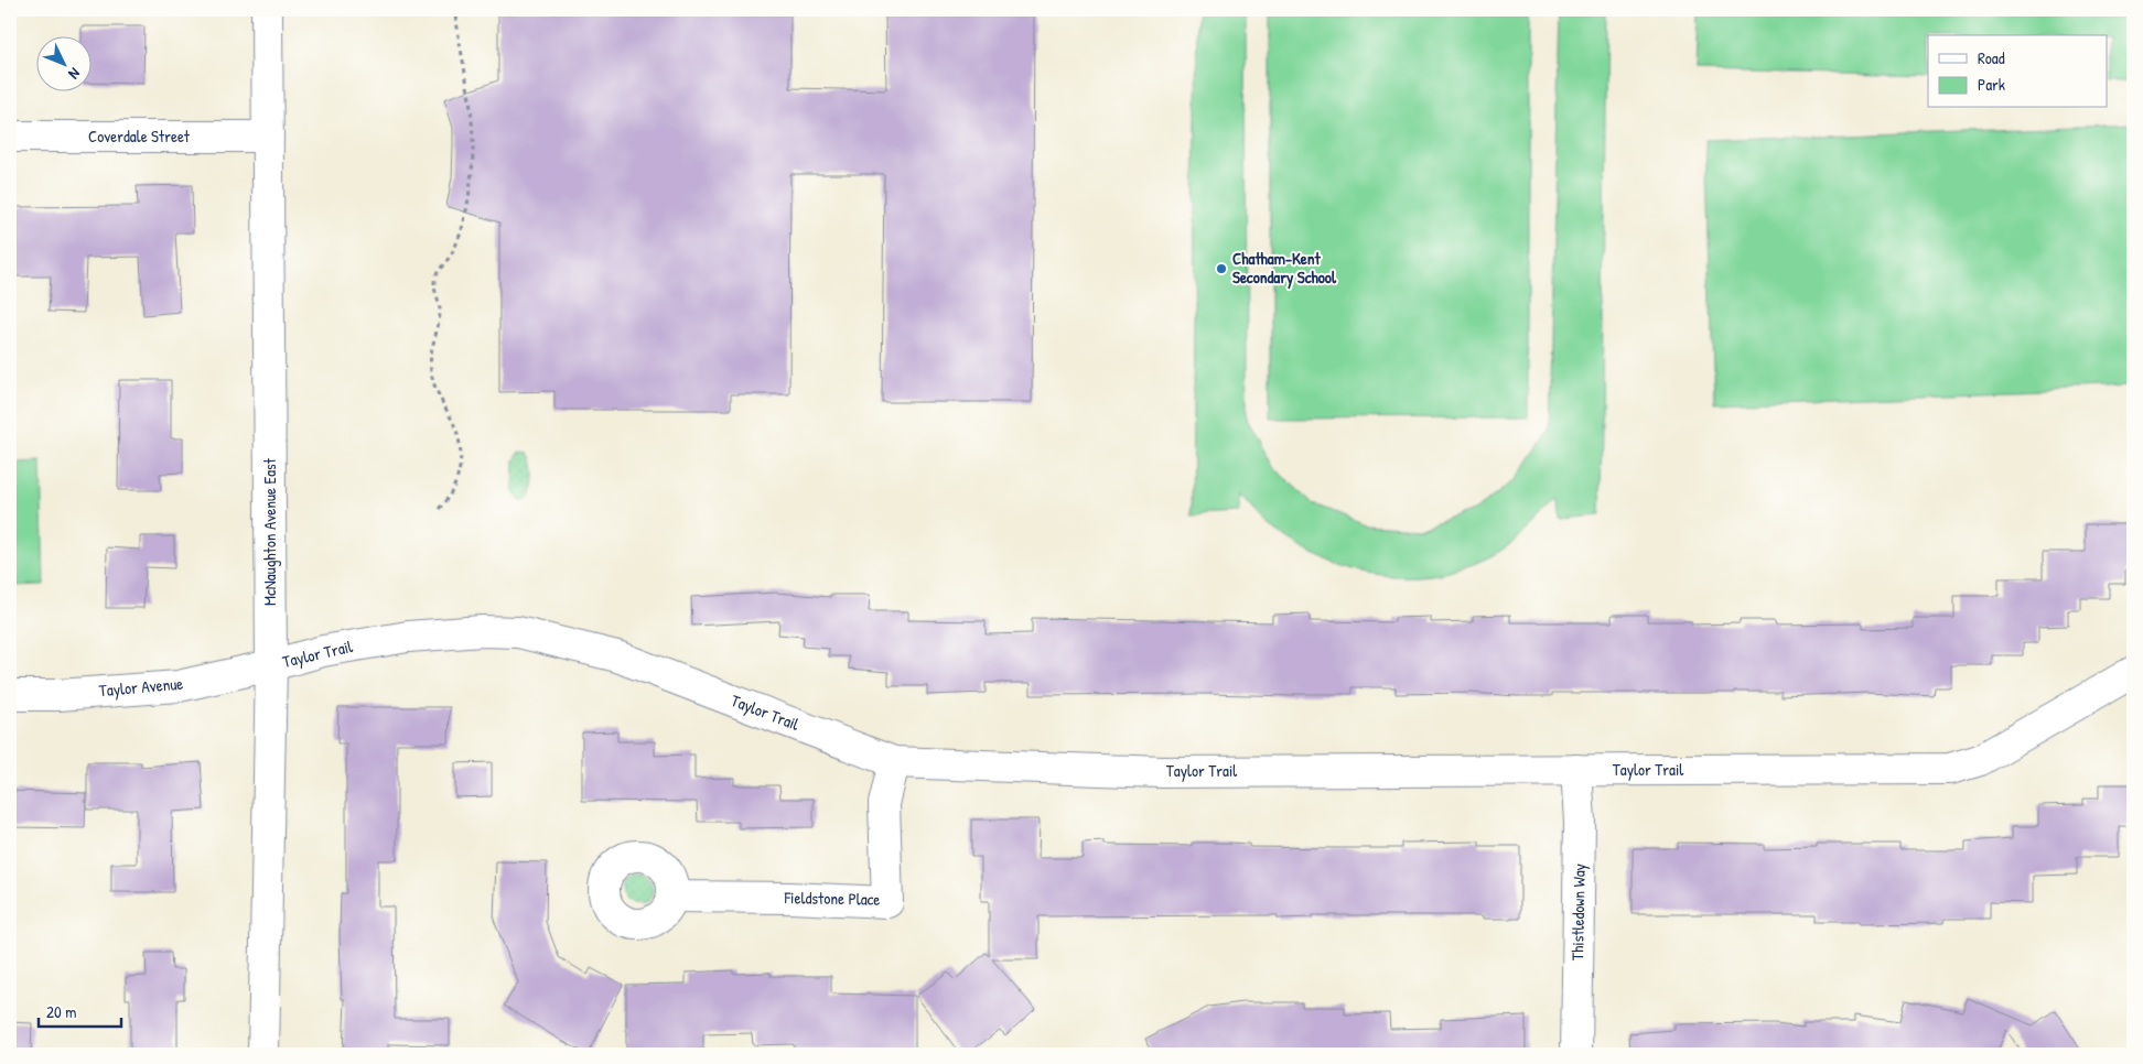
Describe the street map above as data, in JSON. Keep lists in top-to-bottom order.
{
  "streets": {
    "street": [
      "Coverdale Street",
      "McNaughton Avenue East",
      "Taylor Trail",
      "Taylor Avenue",
      "Fieldstone Place",
      "Thistledown Way"
    ]
  },
  "crossings": [
    ["Coverdale Street", "McNaughton Avenue East"],
    ["McNaughton Avenue East", "Taylor Trail"],
    ["McNaughton Avenue East", "Taylor Avenue"],
    ["Taylor Trail", "Taylor Avenue"],
    ["Taylor Trail", "Fieldstone Place"],
    ["Taylor Trail", "Thistledown Way"]
  ],
  "places": ["Chatham-Kent Secondary School"],
  "legend": ["Road", "Park"],
  "scale_bar": "20 m",
  "north": "bottom right"
}
